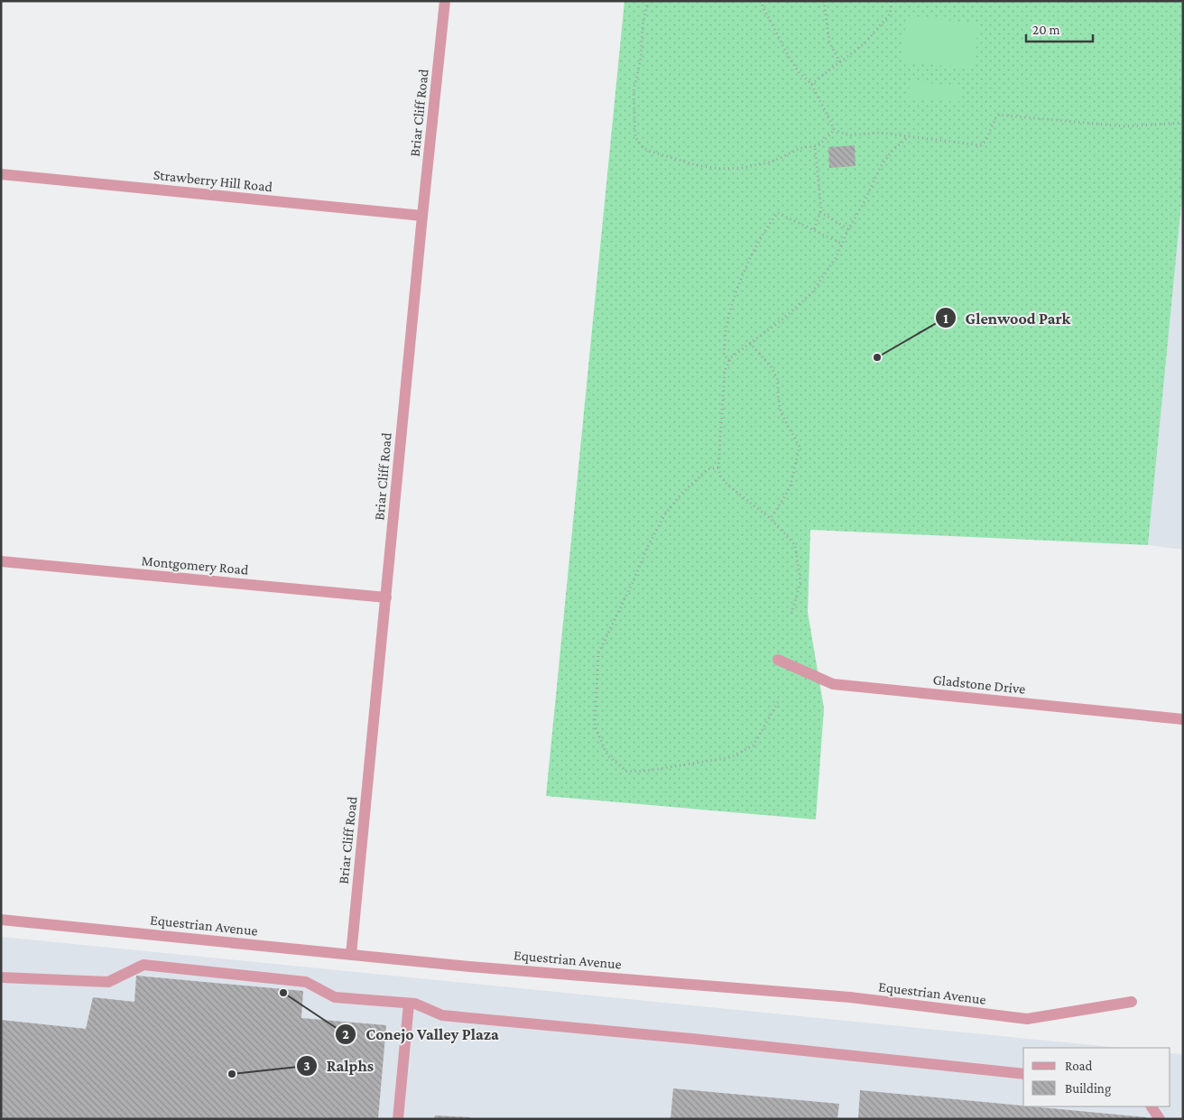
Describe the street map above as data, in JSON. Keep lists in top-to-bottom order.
{
  "streets": {
    "street": [
      "Briar Cliff Road",
      "Strawberry Hill Road",
      "Montgomery Road",
      "Gladstone Drive",
      "Equestrian Avenue"
    ]
  },
  "crossings": [
    ["Briar Cliff Road", "Strawberry Hill Road"],
    ["Briar Cliff Road", "Montgomery Road"],
    ["Briar Cliff Road", "Equestrian Avenue"]
  ],
  "places": ["Glenwood Park", "Conejo Valley Plaza", "Ralphs"],
  "legend": ["Road", "Building"],
  "scale_bar": "20 m"
}
